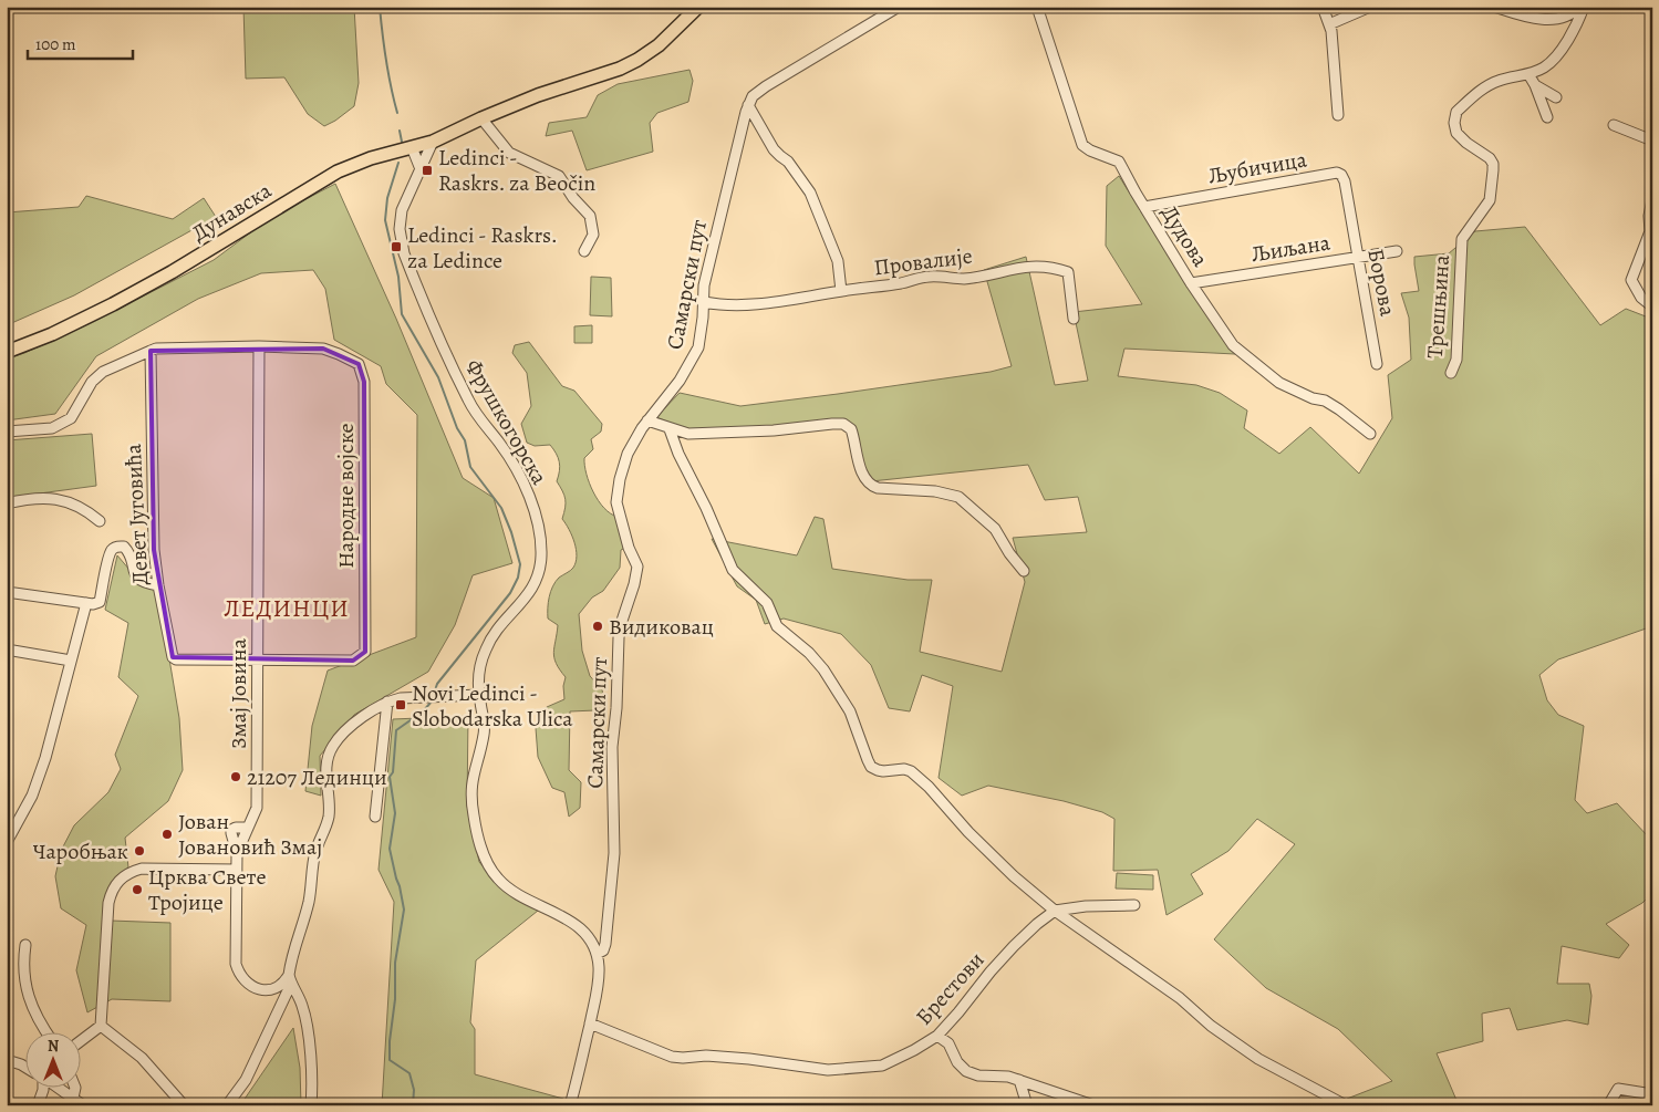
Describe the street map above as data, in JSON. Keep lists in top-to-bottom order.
{
  "streets": {
    "main road": ["Дунавска"],
    "street": [
      "Љубичица",
      "Дудова",
      "Љиљана",
      "Провалије",
      "Борова",
      "Самарски пут",
      "Трешњина",
      "Фрушкогорска",
      "Народне војске",
      "Девет Југовића",
      "Змај Јовина",
      "Брестови"
    ]
  },
  "crossings": [
    ["Љубичица", "Дудова"],
    ["Љубичица", "Борова"],
    ["Дунавска", "Фрушкогорска"],
    ["Дудова", "Љиљана"],
    ["Љиљана", "Борова"],
    ["Провалије", "Самарски пут"],
    ["Самарски пут", "Фрушкогорска"],
    ["Фрушкогорска", "Брестови"],
    ["Народне војске", "Девет Југовића"],
    ["Народне војске", "Змај Јовина"],
    ["Девет Југовића", "Змај Јовина"]
  ],
  "districts": ["ЛЕДИНЦИ"],
  "places": {
    "transit": ["Ledinci - Raskrs. za Beočin", "Ledinci - Raskrs. za Ledince", "Novi Ledinci - Slobodarska Ulica"],
    "other": [
      "Видиковац",
      "21207 Лединци",
      "Јован Јовановић Змај",
      "Чаробњак",
      "Црква Свете Тројице"
    ]
  },
  "scale_bar": "100 m",
  "north": "top"
}
